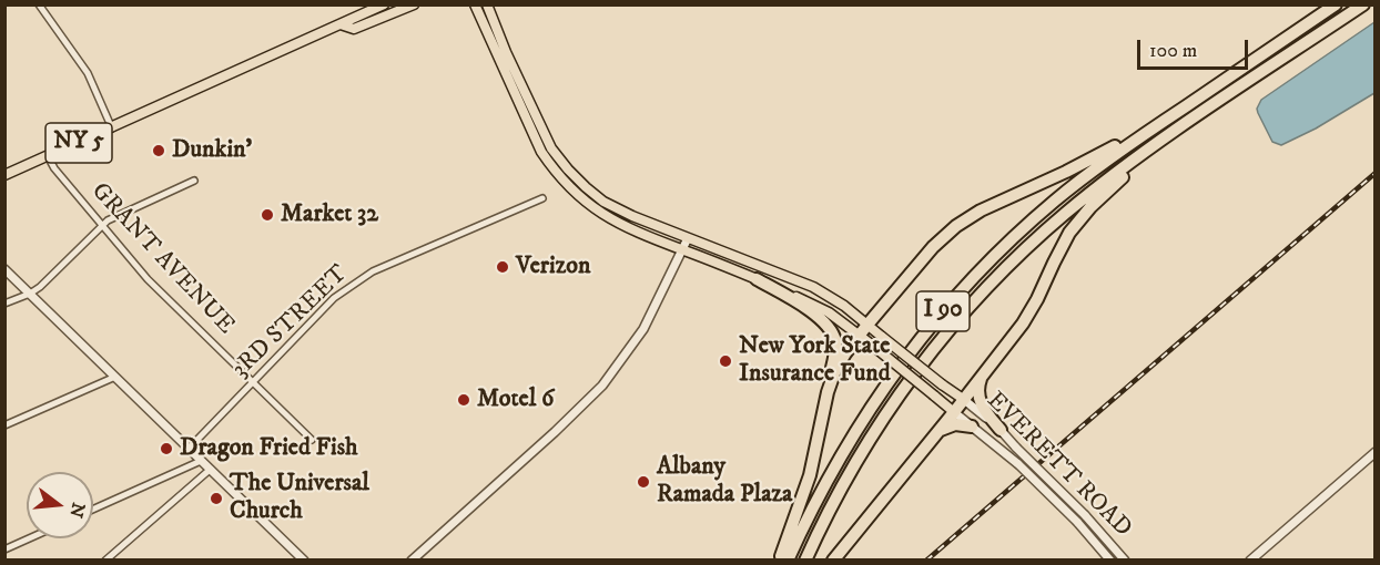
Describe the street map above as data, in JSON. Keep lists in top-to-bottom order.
{
  "streets": {
    "highway": ["I 90"],
    "main road": ["NY 5"],
    "street": ["GRANT AVENUE", "3RD STREET", "EVERETT ROAD"]
  },
  "crossings": [
    ["NY 5", "GRANT AVENUE"],
    ["GRANT AVENUE", "3RD STREET"]
  ],
  "places": [
    "Dunkin'",
    "Market 32",
    "Verizon",
    "New York State Insurance Fund",
    "Motel 6",
    "Dragon Fried Fish",
    "Albany Ramada Plaza",
    "The Universal Church"
  ],
  "scale_bar": "100 m",
  "north": "right"
}
